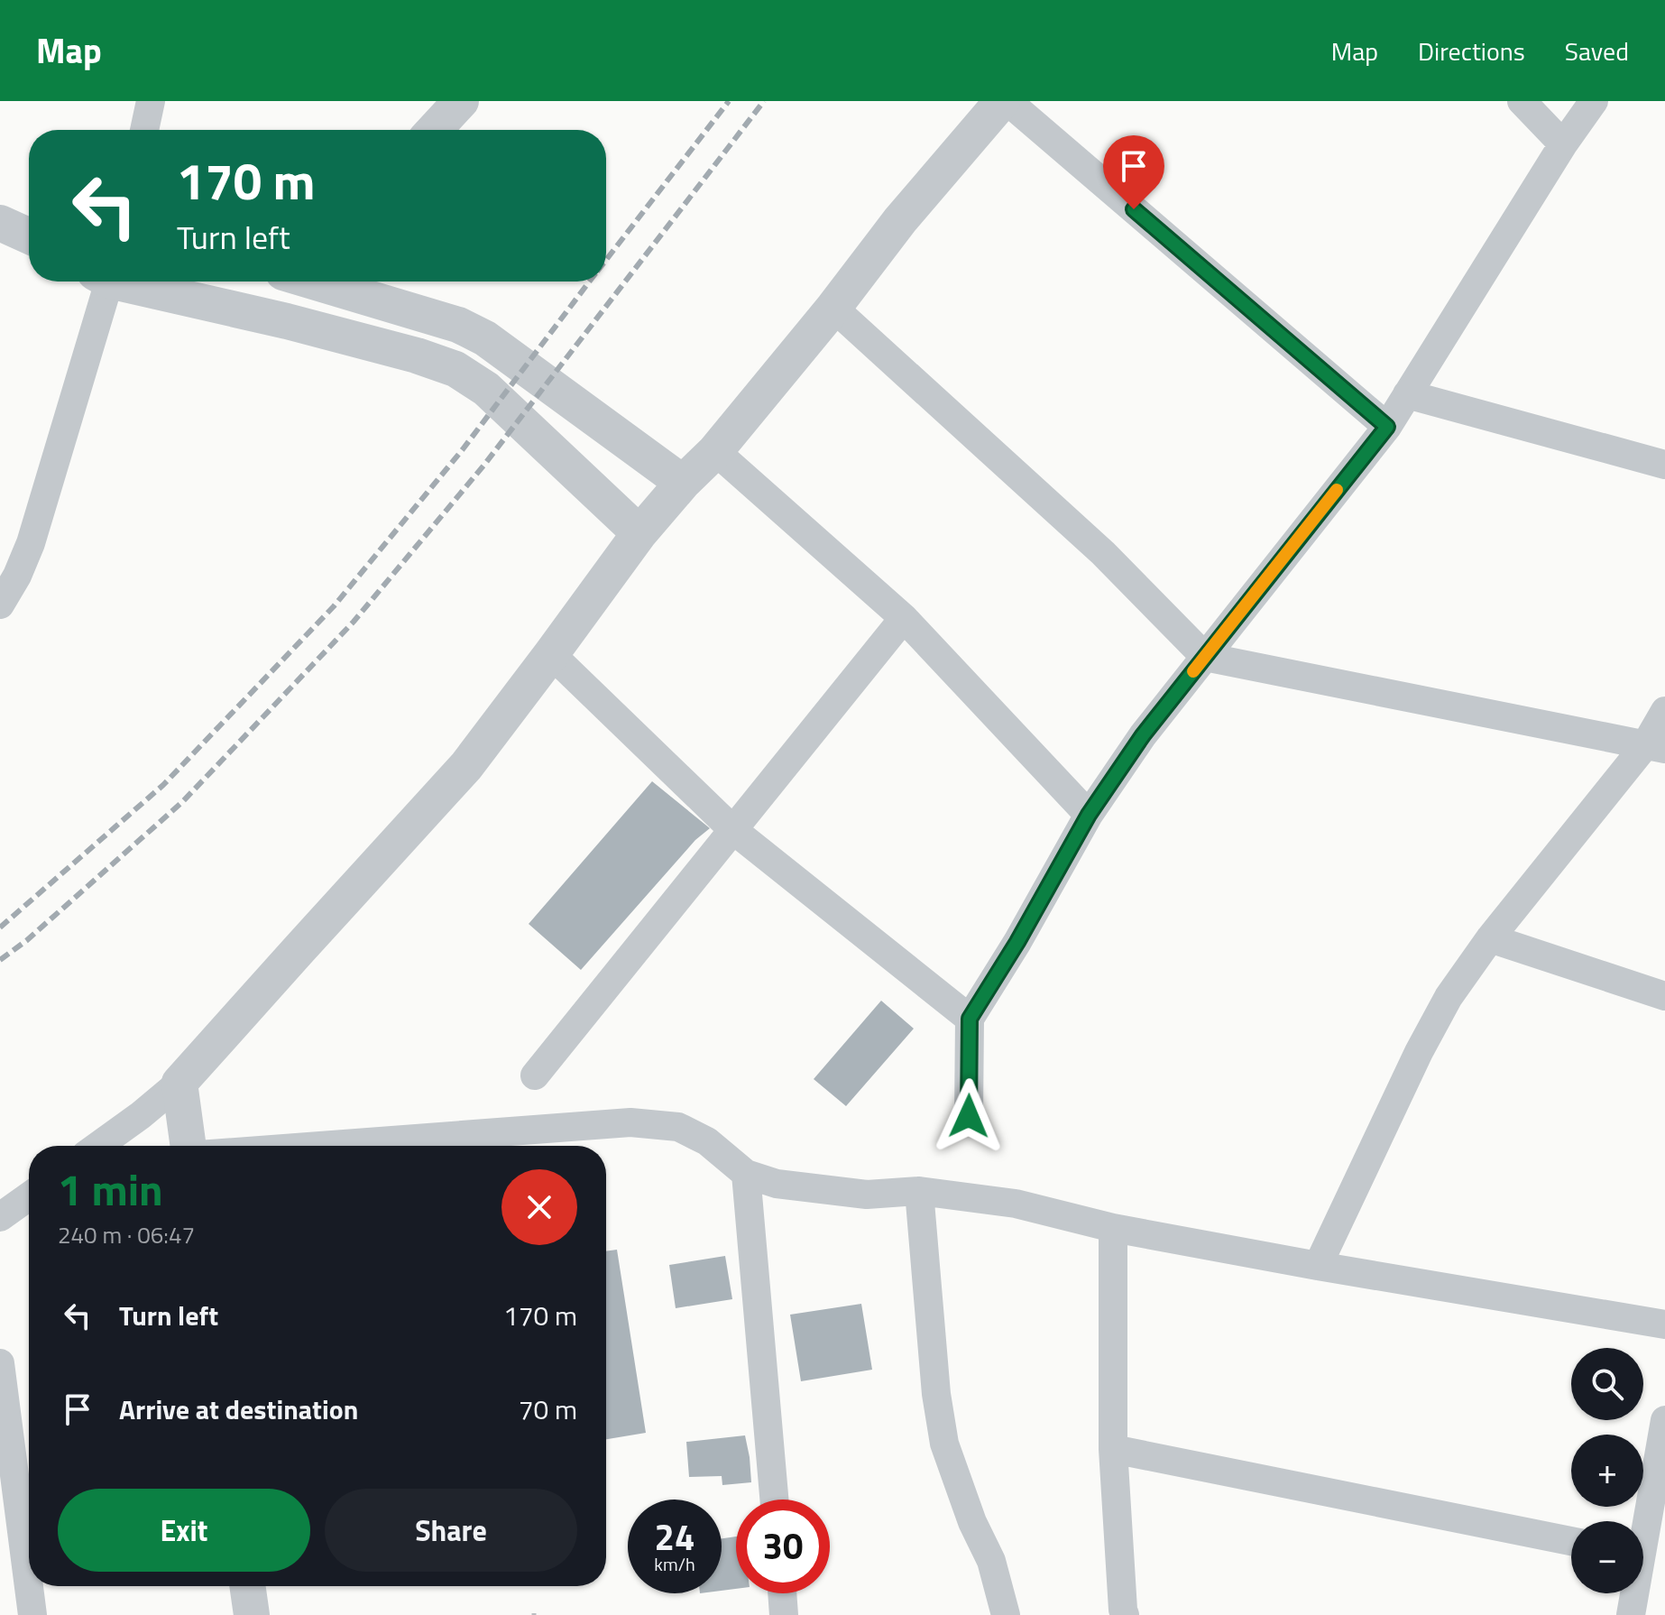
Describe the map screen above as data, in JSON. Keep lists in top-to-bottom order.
{
  "page": {
    "header": "Map",
    "nav": ["Map", "Directions", "Saved"],
    "turn": ["170 m", "Turn left"],
    "heading": ["1 min", "240 m · 06:47"],
    "list": [
      {
        "name": "Turn left",
        "value": "170 m"
      },
      {
        "name": "Arrive at destination",
        "value": "70 m"
      }
    ],
    "map_buttons": ["+", "−"],
    "buttons": ["Exit", "Share"],
    "speed": "24 km/h",
    "limit": "30"
  }
}
